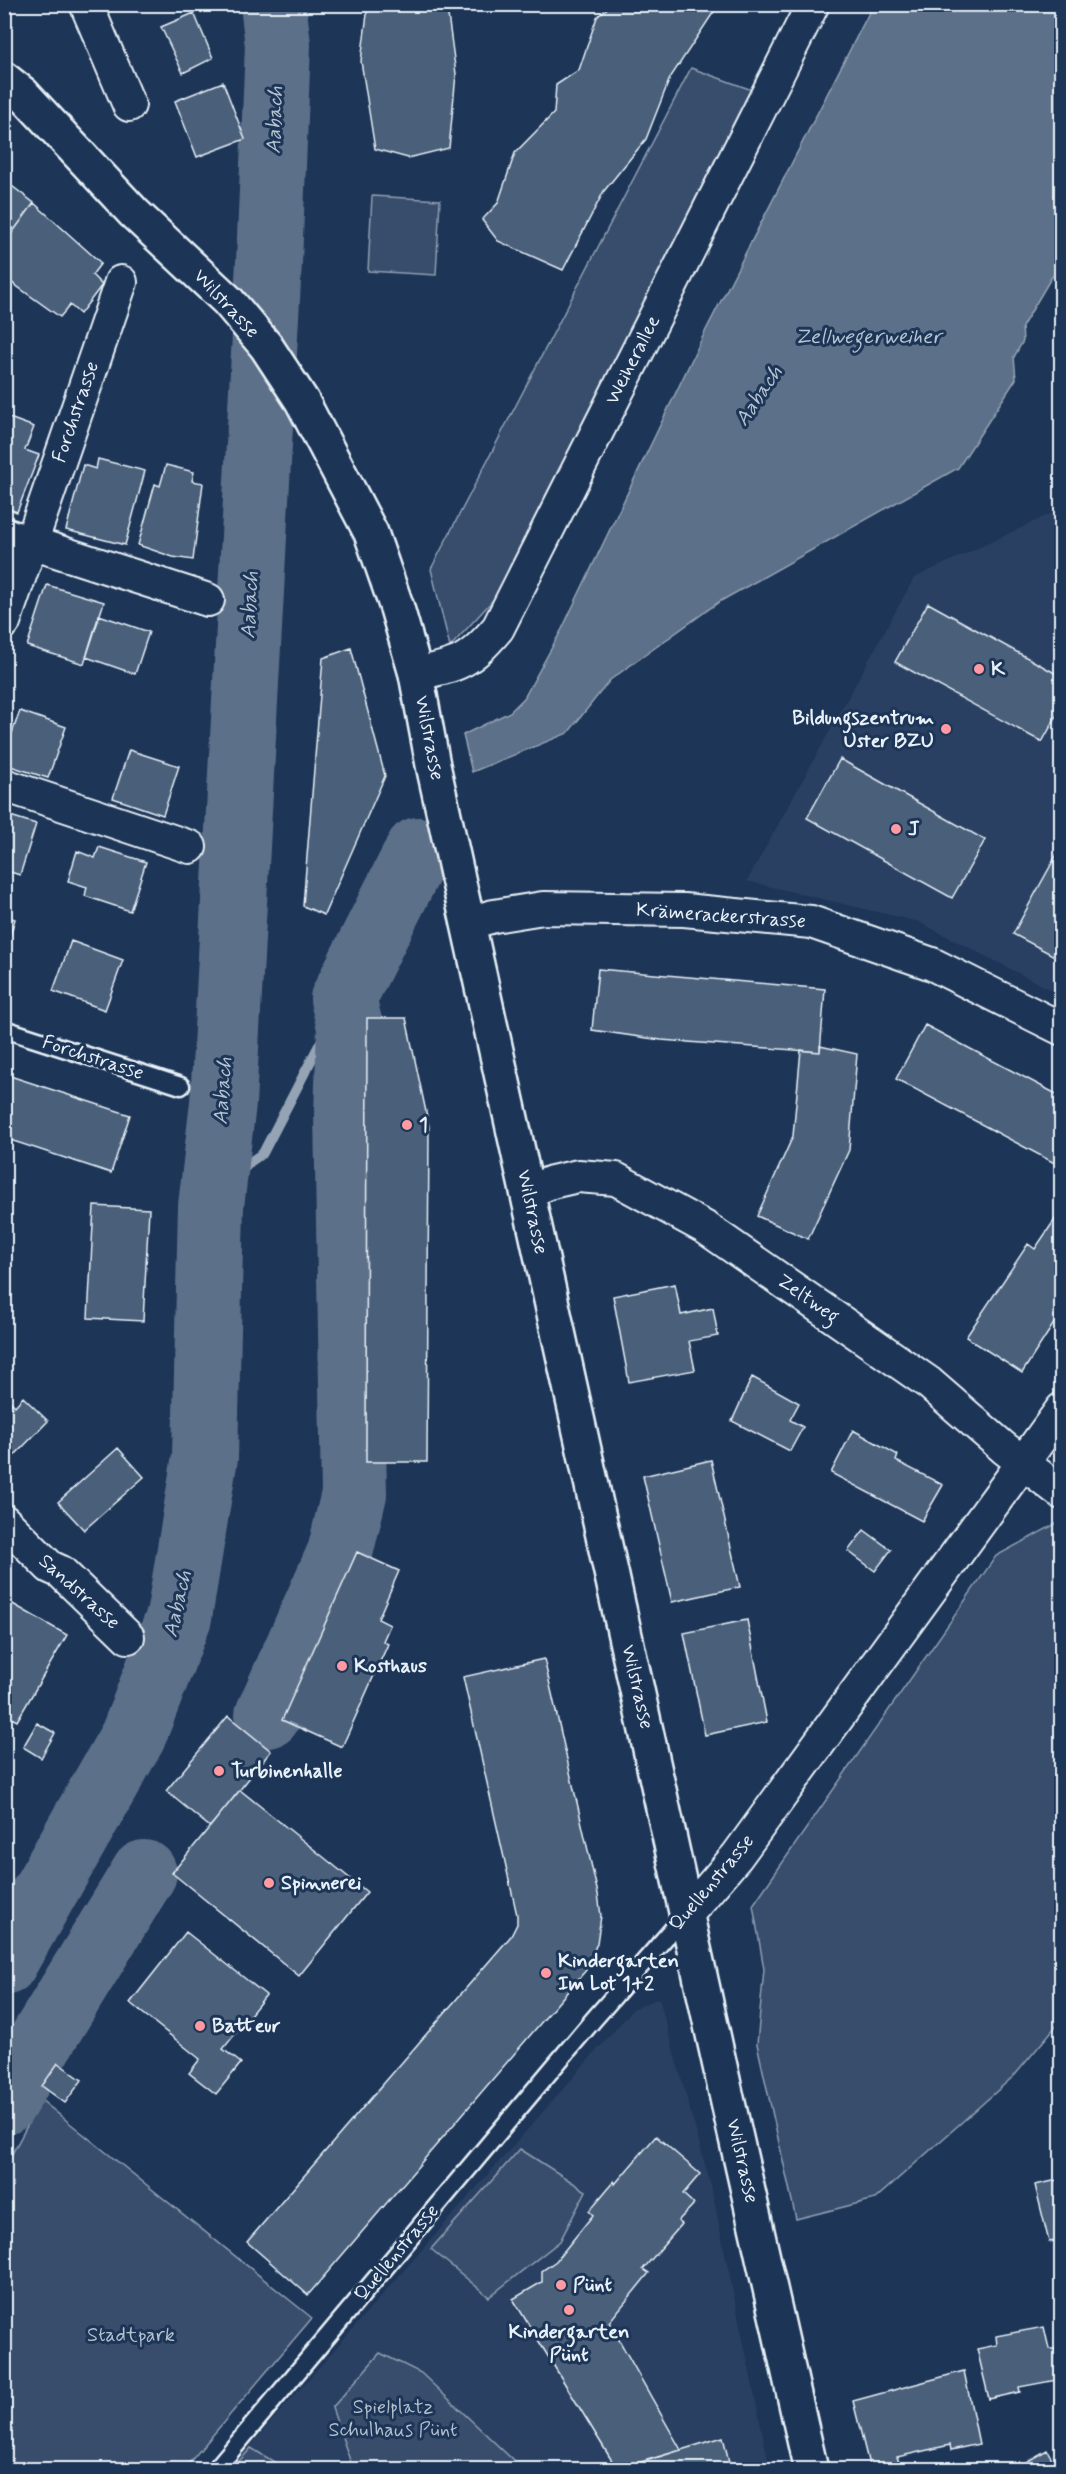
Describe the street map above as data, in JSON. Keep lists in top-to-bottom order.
{
  "streets": {
    "street": [
      "Wilstrasse",
      "Weiherallee",
      "Forchstrasse",
      "Krämerackerstrasse",
      "Zeltweg",
      "Sandstrasse",
      "Quellenstrasse"
    ]
  },
  "crossings": [
    ["Wilstrasse", "Weiherallee"],
    ["Wilstrasse", "Krämerackerstrasse"],
    ["Wilstrasse", "Zeltweg"],
    ["Wilstrasse", "Quellenstrasse"],
    ["Zeltweg", "Quellenstrasse"]
  ],
  "water": ["Aabach", "Zellwegerweiher"],
  "parks": ["Stadtpark", "Spielplatz Schulhaus Pünt"],
  "places": [
    "K",
    "Bildungszentrum Uster BZU",
    "J",
    "1",
    "Kosthaus",
    "Turbinenhalle",
    "Spinnerei",
    "Kindergarten Im Lot 1+2",
    "Batteur",
    "Pünt",
    "Kindergarten Pünt"
  ]
}
